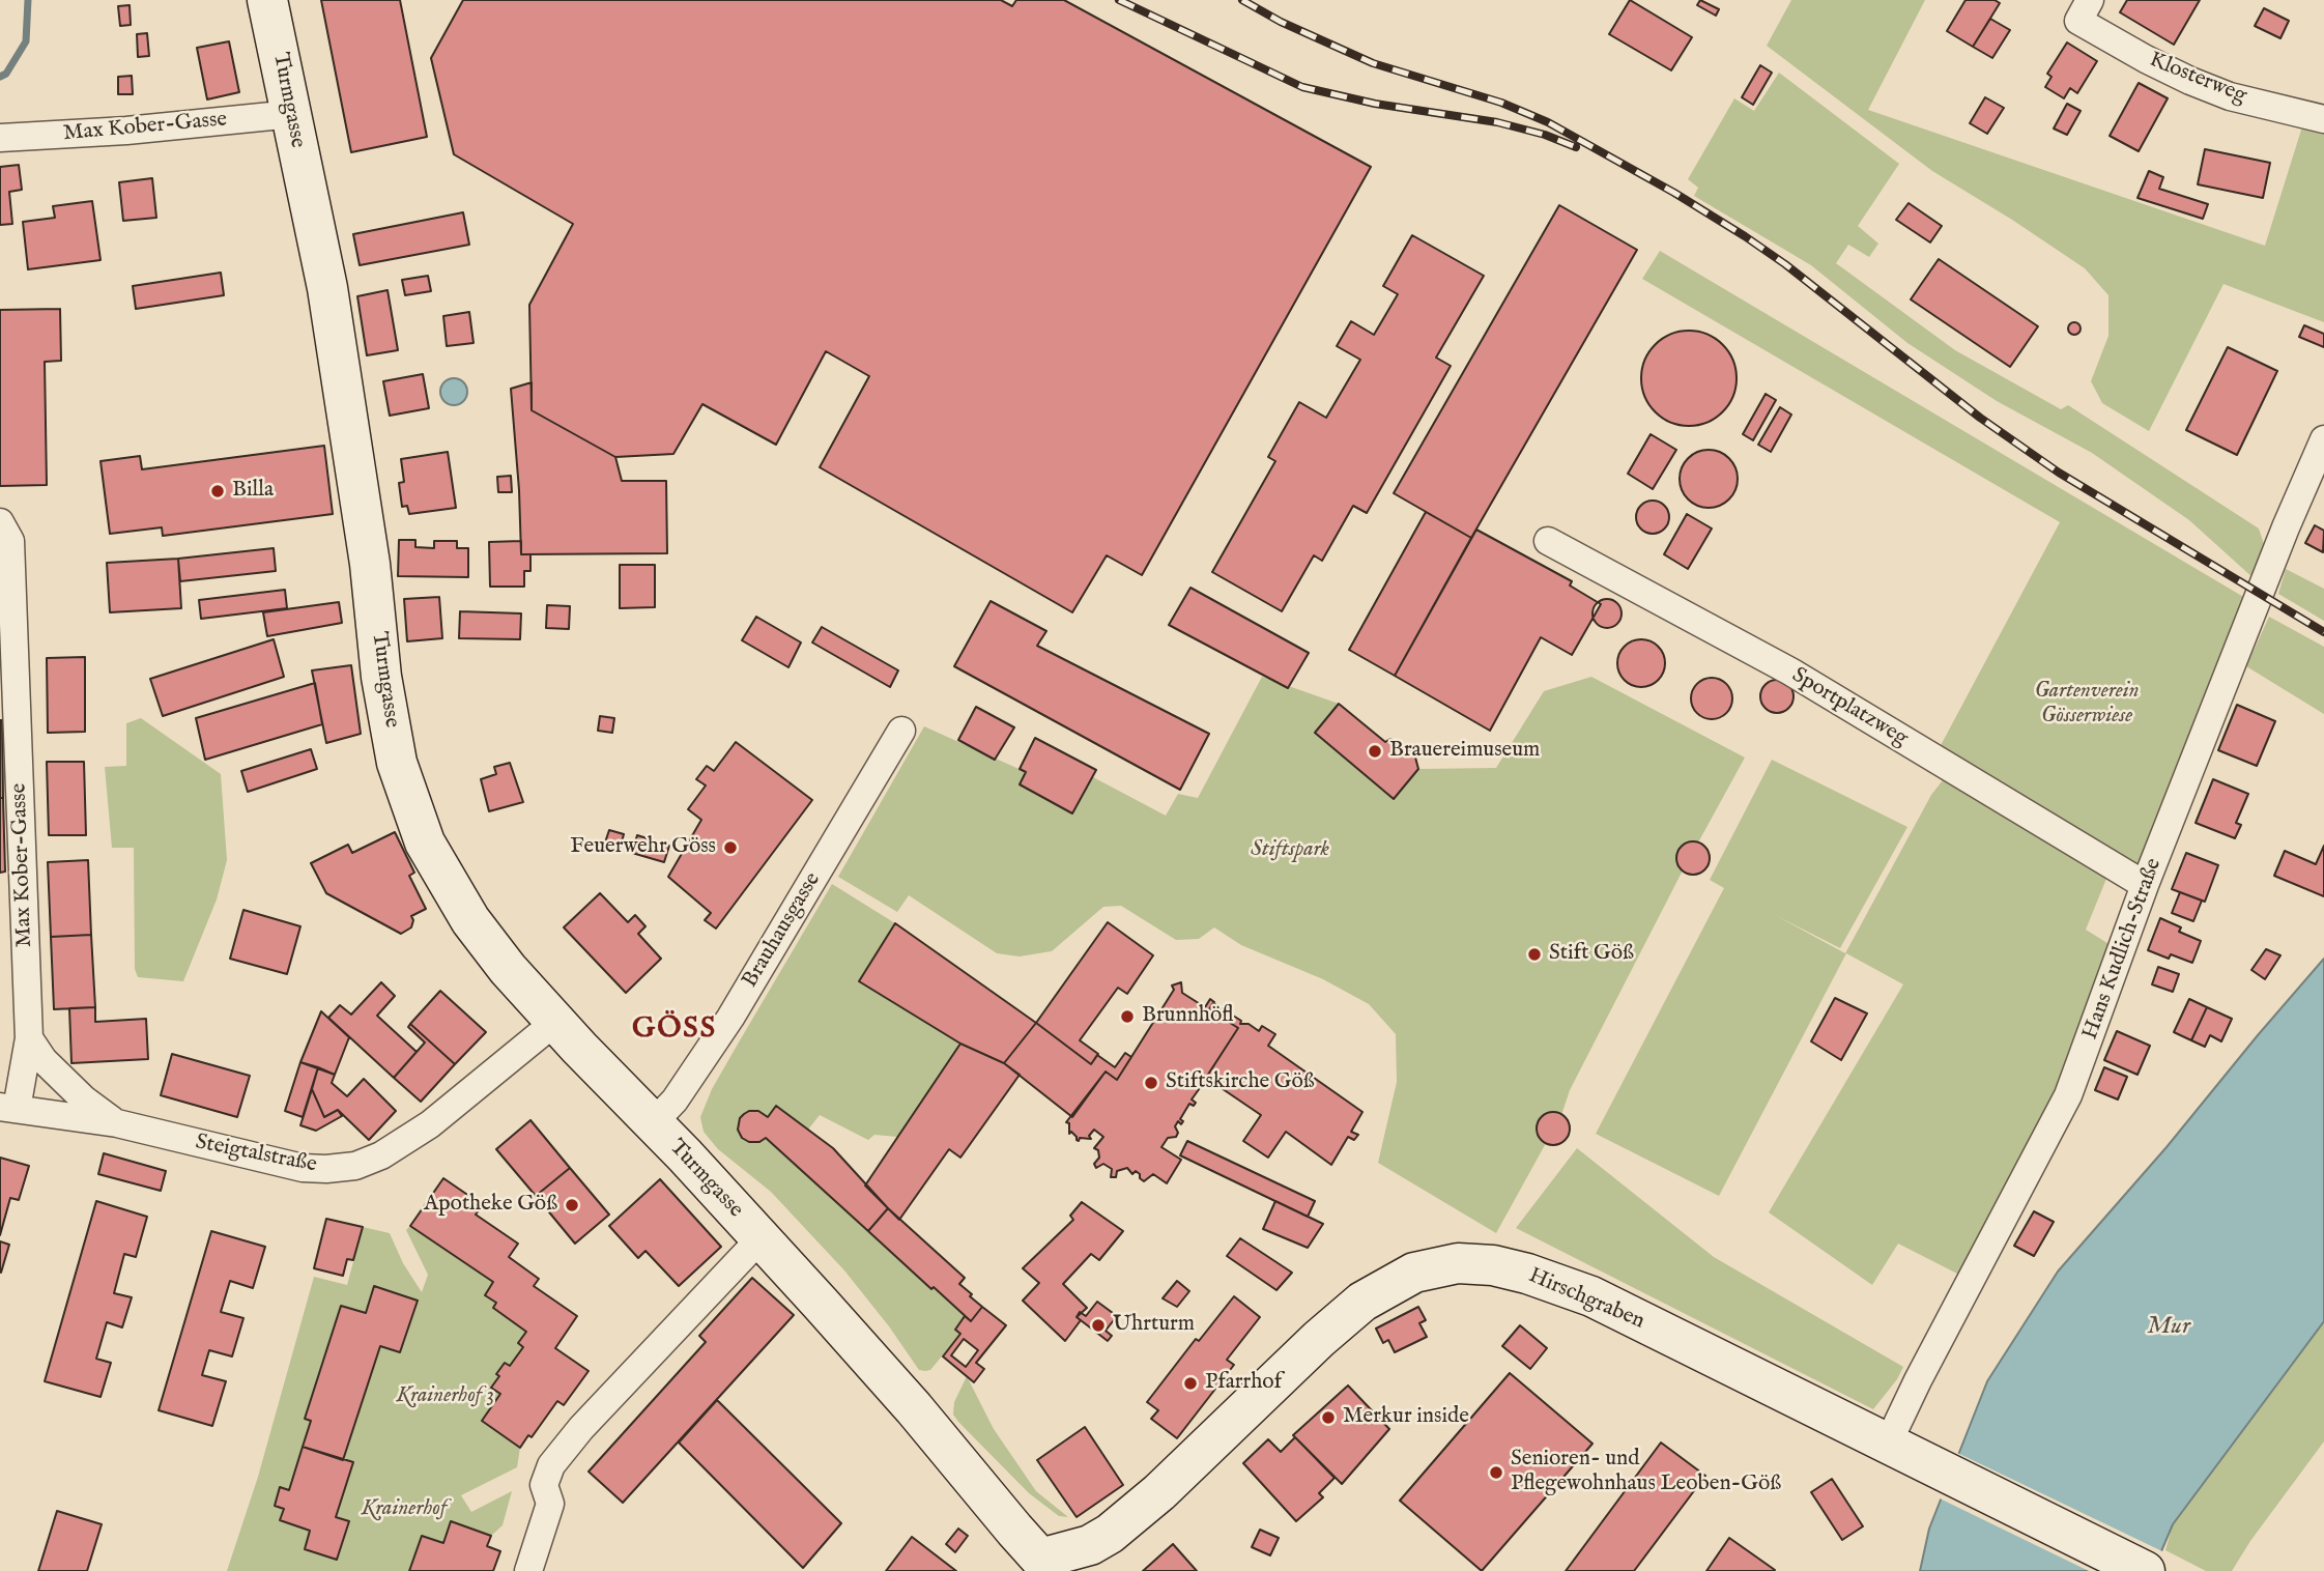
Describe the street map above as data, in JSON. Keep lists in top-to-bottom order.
{
  "streets": {
    "main road": ["Turmgasse", "Hirschgraben"],
    "street": [
      "Klosterweg",
      "Max Kober-Gasse",
      "Sportplatzweg",
      "Brauhausgasse",
      "Hans Kudlich-Straße",
      "Steigtalstraße"
    ]
  },
  "crossings": [
    ["Turmgasse", "Max Kober-Gasse"],
    ["Turmgasse", "Brauhausgasse"],
    ["Turmgasse", "Steigtalstraße"],
    ["Turmgasse", "Hirschgraben"],
    ["Max Kober-Gasse", "Steigtalstraße"],
    ["Sportplatzweg", "Hans Kudlich-Straße"],
    ["Hans Kudlich-Straße", "Hirschgraben"]
  ],
  "districts": ["GÖSS"],
  "water": ["Mur"],
  "parks": [
    "Gartenverein Gösserwiese",
    "Stiftspark",
    "Krainerhof 3",
    "Krainerhof"
  ],
  "places": [
    "Billa",
    "Brauereimuseum",
    "Feuerwehr Göss",
    "Stift Göß",
    "Brunnhöfl",
    "Stiftskirche Göß",
    "Apotheke Göß",
    "Uhrturm",
    "Pfarrhof",
    "Merkur inside",
    "Senioren- und Pflegewohnhaus Leoben-Göß"
  ]
}
